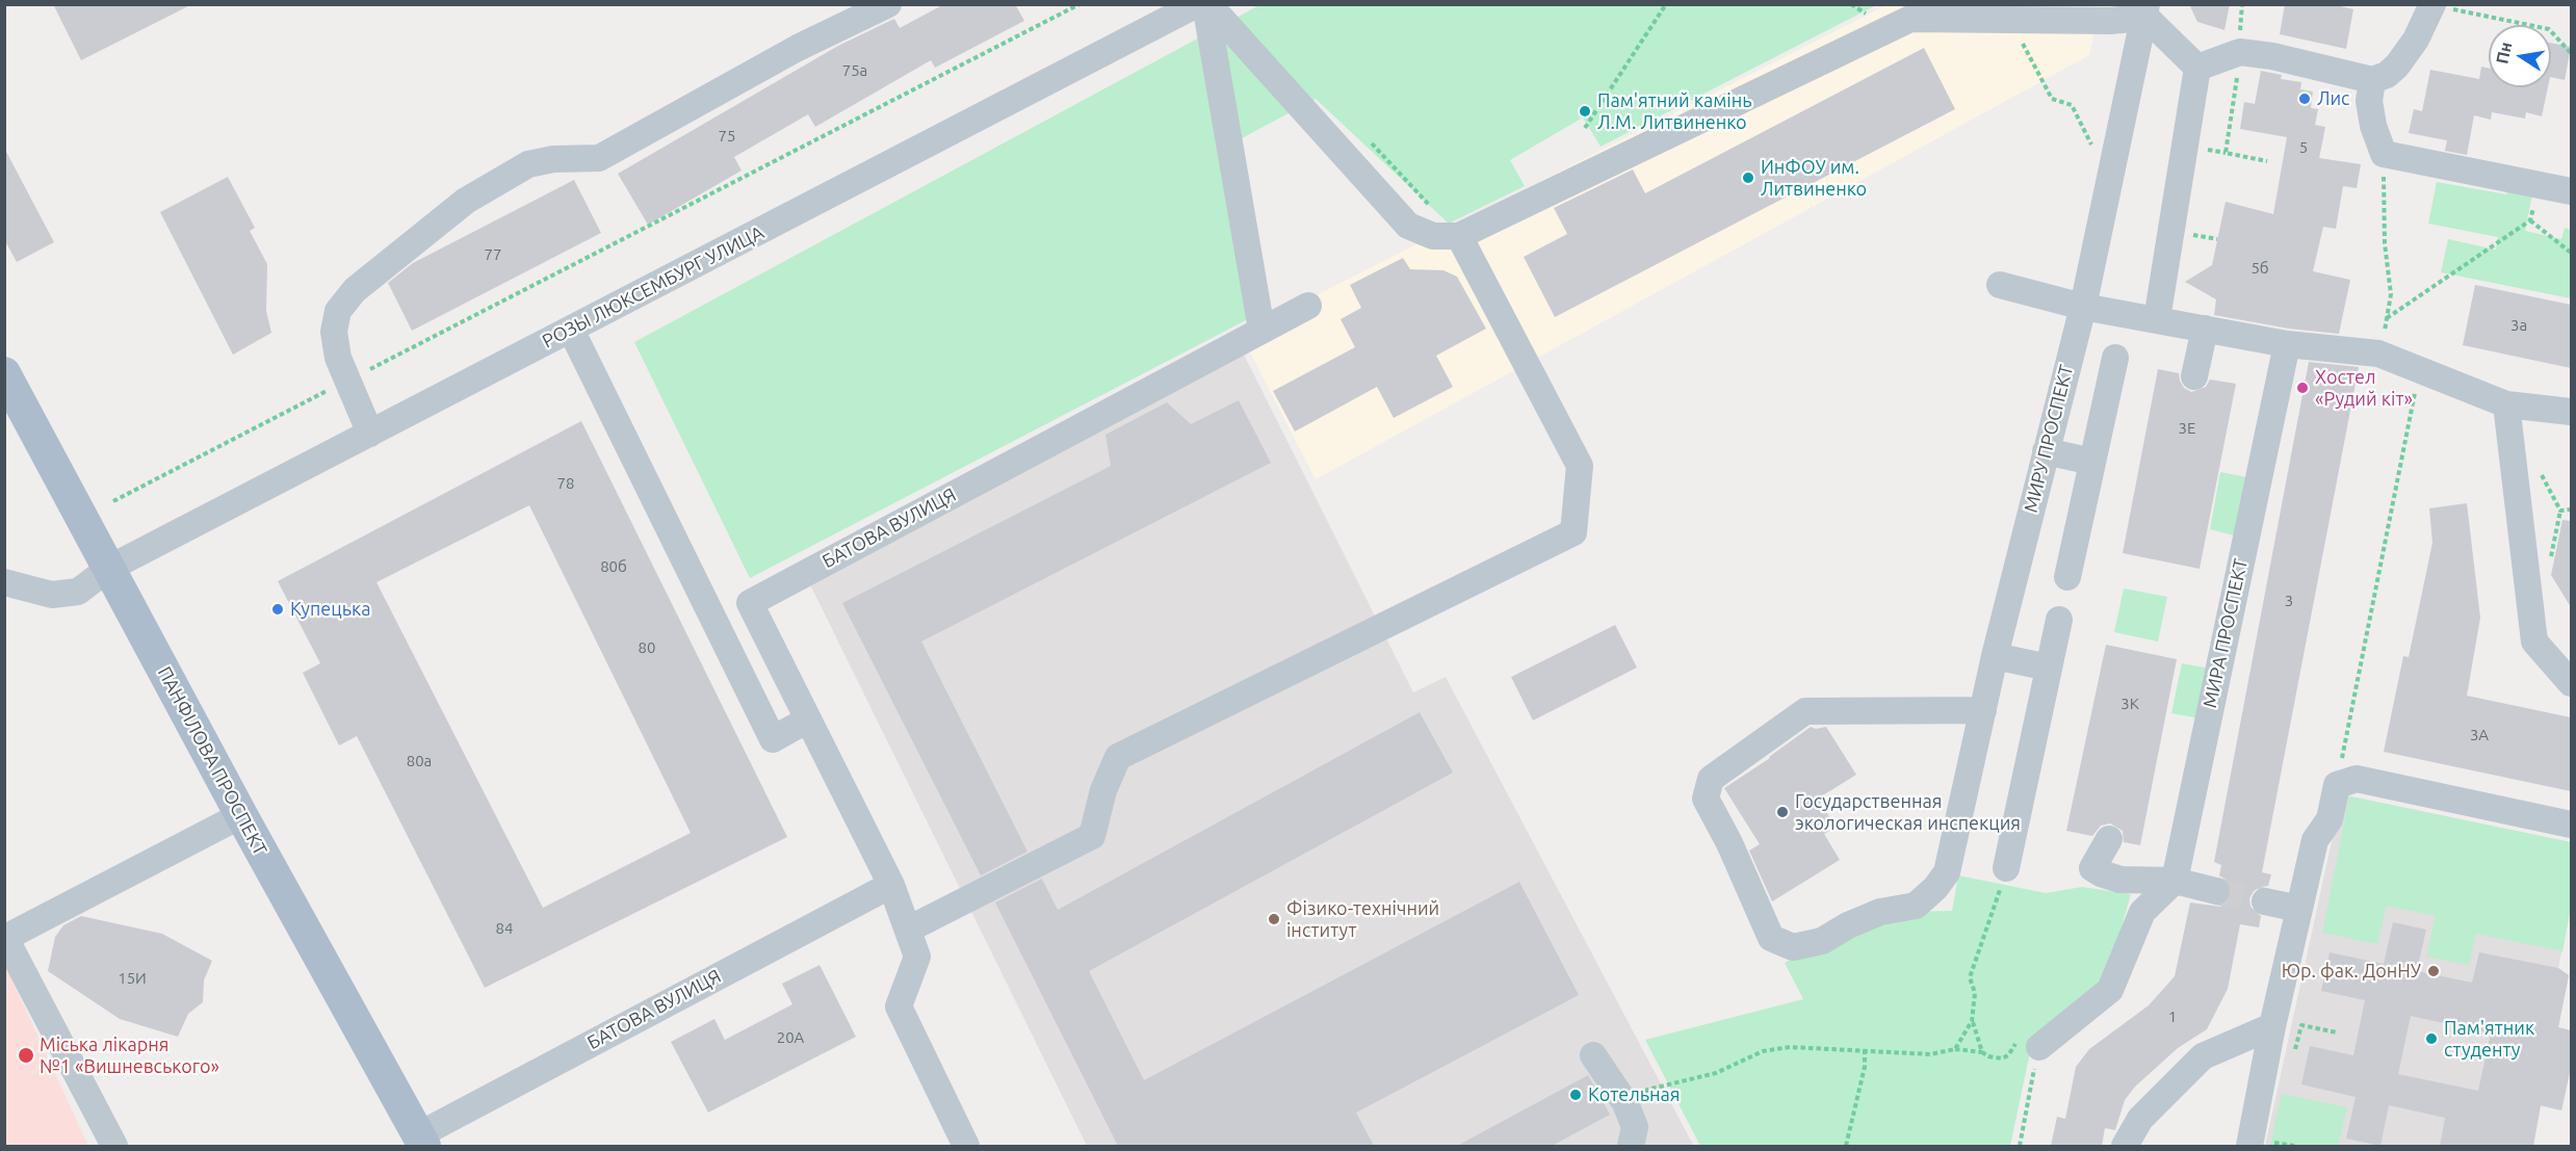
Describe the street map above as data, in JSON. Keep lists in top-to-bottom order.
{
  "streets": {
    "main road": ["ПАНФІЛОВА ПРОСПЕКТ"],
    "street": [
      "РОЗЫ ЛЮКСЕМБУРГ УЛИЦА",
      "МИРУ ПРОСПЕКТ",
      "БАТОВА ВУЛИЦЯ",
      "МИРА ПРОСПЕКТ"
    ]
  },
  "crossings": [
    ["РОЗЫ ЛЮКСЕМБУРГ УЛИЦА", "ПАНФІЛОВА ПРОСПЕКТ"],
    ["БАТОВА ВУЛИЦЯ", "ПАНФІЛОВА ПРОСПЕКТ"]
  ],
  "places": [
    "Лис",
    "Пам'ятний камінь Л.М. Литвиненко",
    "ИнФОУ им. Литвиненко",
    "Хостел «Рудий кіт»",
    "Купецька",
    "Государственная экологическая инспекция",
    "Фізико-технічний інститут",
    "Юр. фак. ДонНУ",
    "Пам'ятник студенту",
    "Міська лікарня №1 «Вишневського»",
    "Котельная"
  ],
  "house_numbers": [
    "75а",
    "75",
    "5",
    "77",
    "5б",
    "3а",
    "3Е",
    "78",
    "80б",
    "3",
    "80",
    "3К",
    "3А",
    "80а",
    "84",
    "15И",
    "1",
    "20А"
  ],
  "north": "left"
}
